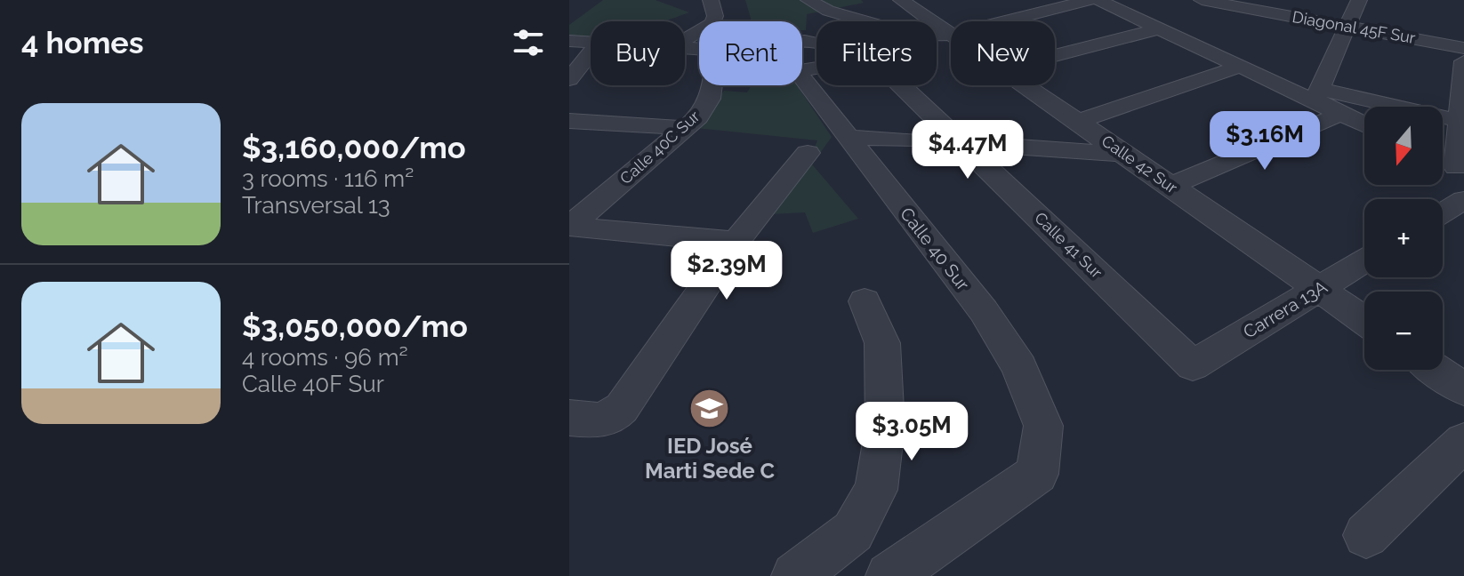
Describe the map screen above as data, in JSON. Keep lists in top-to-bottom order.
{
  "streets": {
    "street": [
      "Diagonal 45F Sur",
      "Calle 40C Sur",
      "Calle 42 Sur",
      "Calle 41 Sur",
      "Calle 40 Sur",
      "Carrera 13A"
    ]
  },
  "crossings": [
    ["Calle 42 Sur", "Carrera 13A"],
    ["Calle 41 Sur", "Carrera 13A"]
  ],
  "places": {
    "school or university": ["IED José Marti Sede C"]
  },
  "north": "bottom",
  "page": {
    "heading": "4 homes",
    "chip": [
      "Buy",
      "Rent",
      "Filters",
      "New"
    ],
    "list": [
      {
        "name": "$3,160,000/mo",
        "note": "3 rooms · 116 m² · Transversal 13"
      },
      {
        "name": "$3,050,000/mo",
        "note": "4 rooms · 96 m² · Calle 40F Sur"
      }
    ],
    "map_buttons": ["+", "−"],
    "price": [
      "$3.16M",
      "$4.47M",
      "$2.39M",
      "$3.05M"
    ]
  }
}
